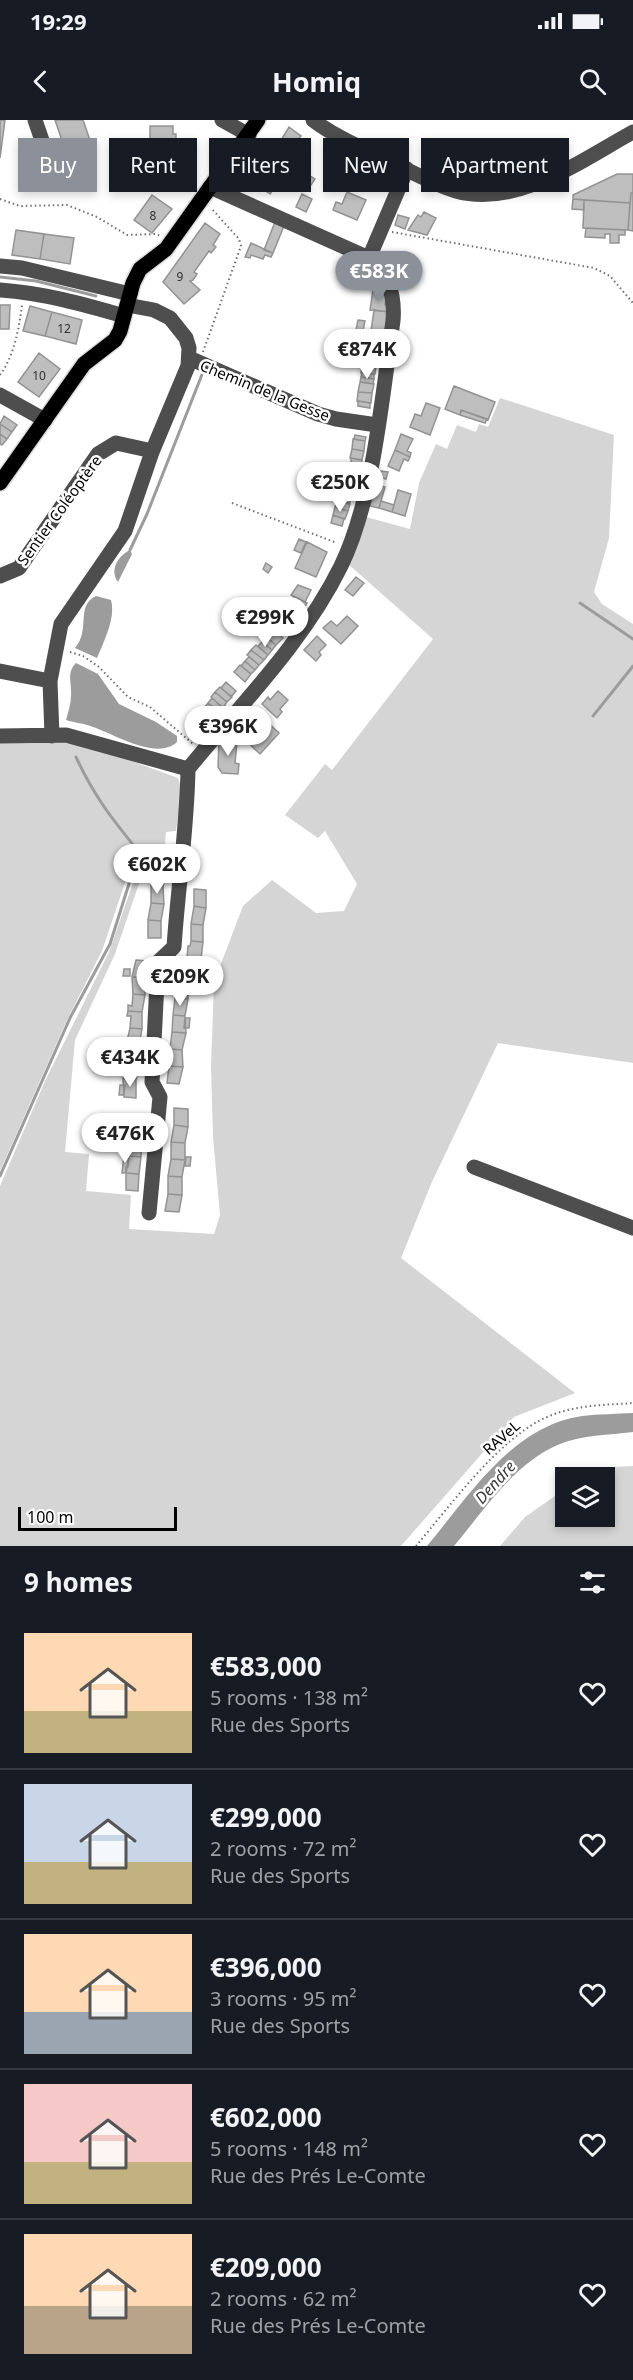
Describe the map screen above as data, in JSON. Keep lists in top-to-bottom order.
{
  "streets": {
    "street": ["Chemin de la Gesse", "Sentier Coléoptère"],
    "path": ["RAVeL"]
  },
  "water": ["Dendre"],
  "house_numbers": [
    "8",
    "9",
    "12",
    "10"
  ],
  "scale_bar": "100 m",
  "page": {
    "status": "19:29",
    "header": "Homiq",
    "chip": [
      "Buy",
      "Rent",
      "Filters",
      "New",
      "Apartment"
    ],
    "price": [
      "€583K",
      "€874K",
      "€250K",
      "€299K",
      "€396K",
      "€602K",
      "€209K",
      "€434K",
      "€476K"
    ],
    "scale": "100 m",
    "heading": "9 homes",
    "list": [
      {
        "name": "€583,000",
        "note": "5 rooms · 138 m² · Rue des Sports"
      },
      {
        "name": "€299,000",
        "note": "2 rooms · 72 m² · Rue des Sports"
      },
      {
        "name": "€396,000",
        "note": "3 rooms · 95 m² · Rue des Sports"
      },
      {
        "name": "€602,000",
        "note": "5 rooms · 148 m² · Rue des Prés Le-Comte"
      },
      {
        "name": "€209,000",
        "note": "2 rooms · 62 m² · Rue des Prés Le-Comte"
      }
    ]
  }
}
